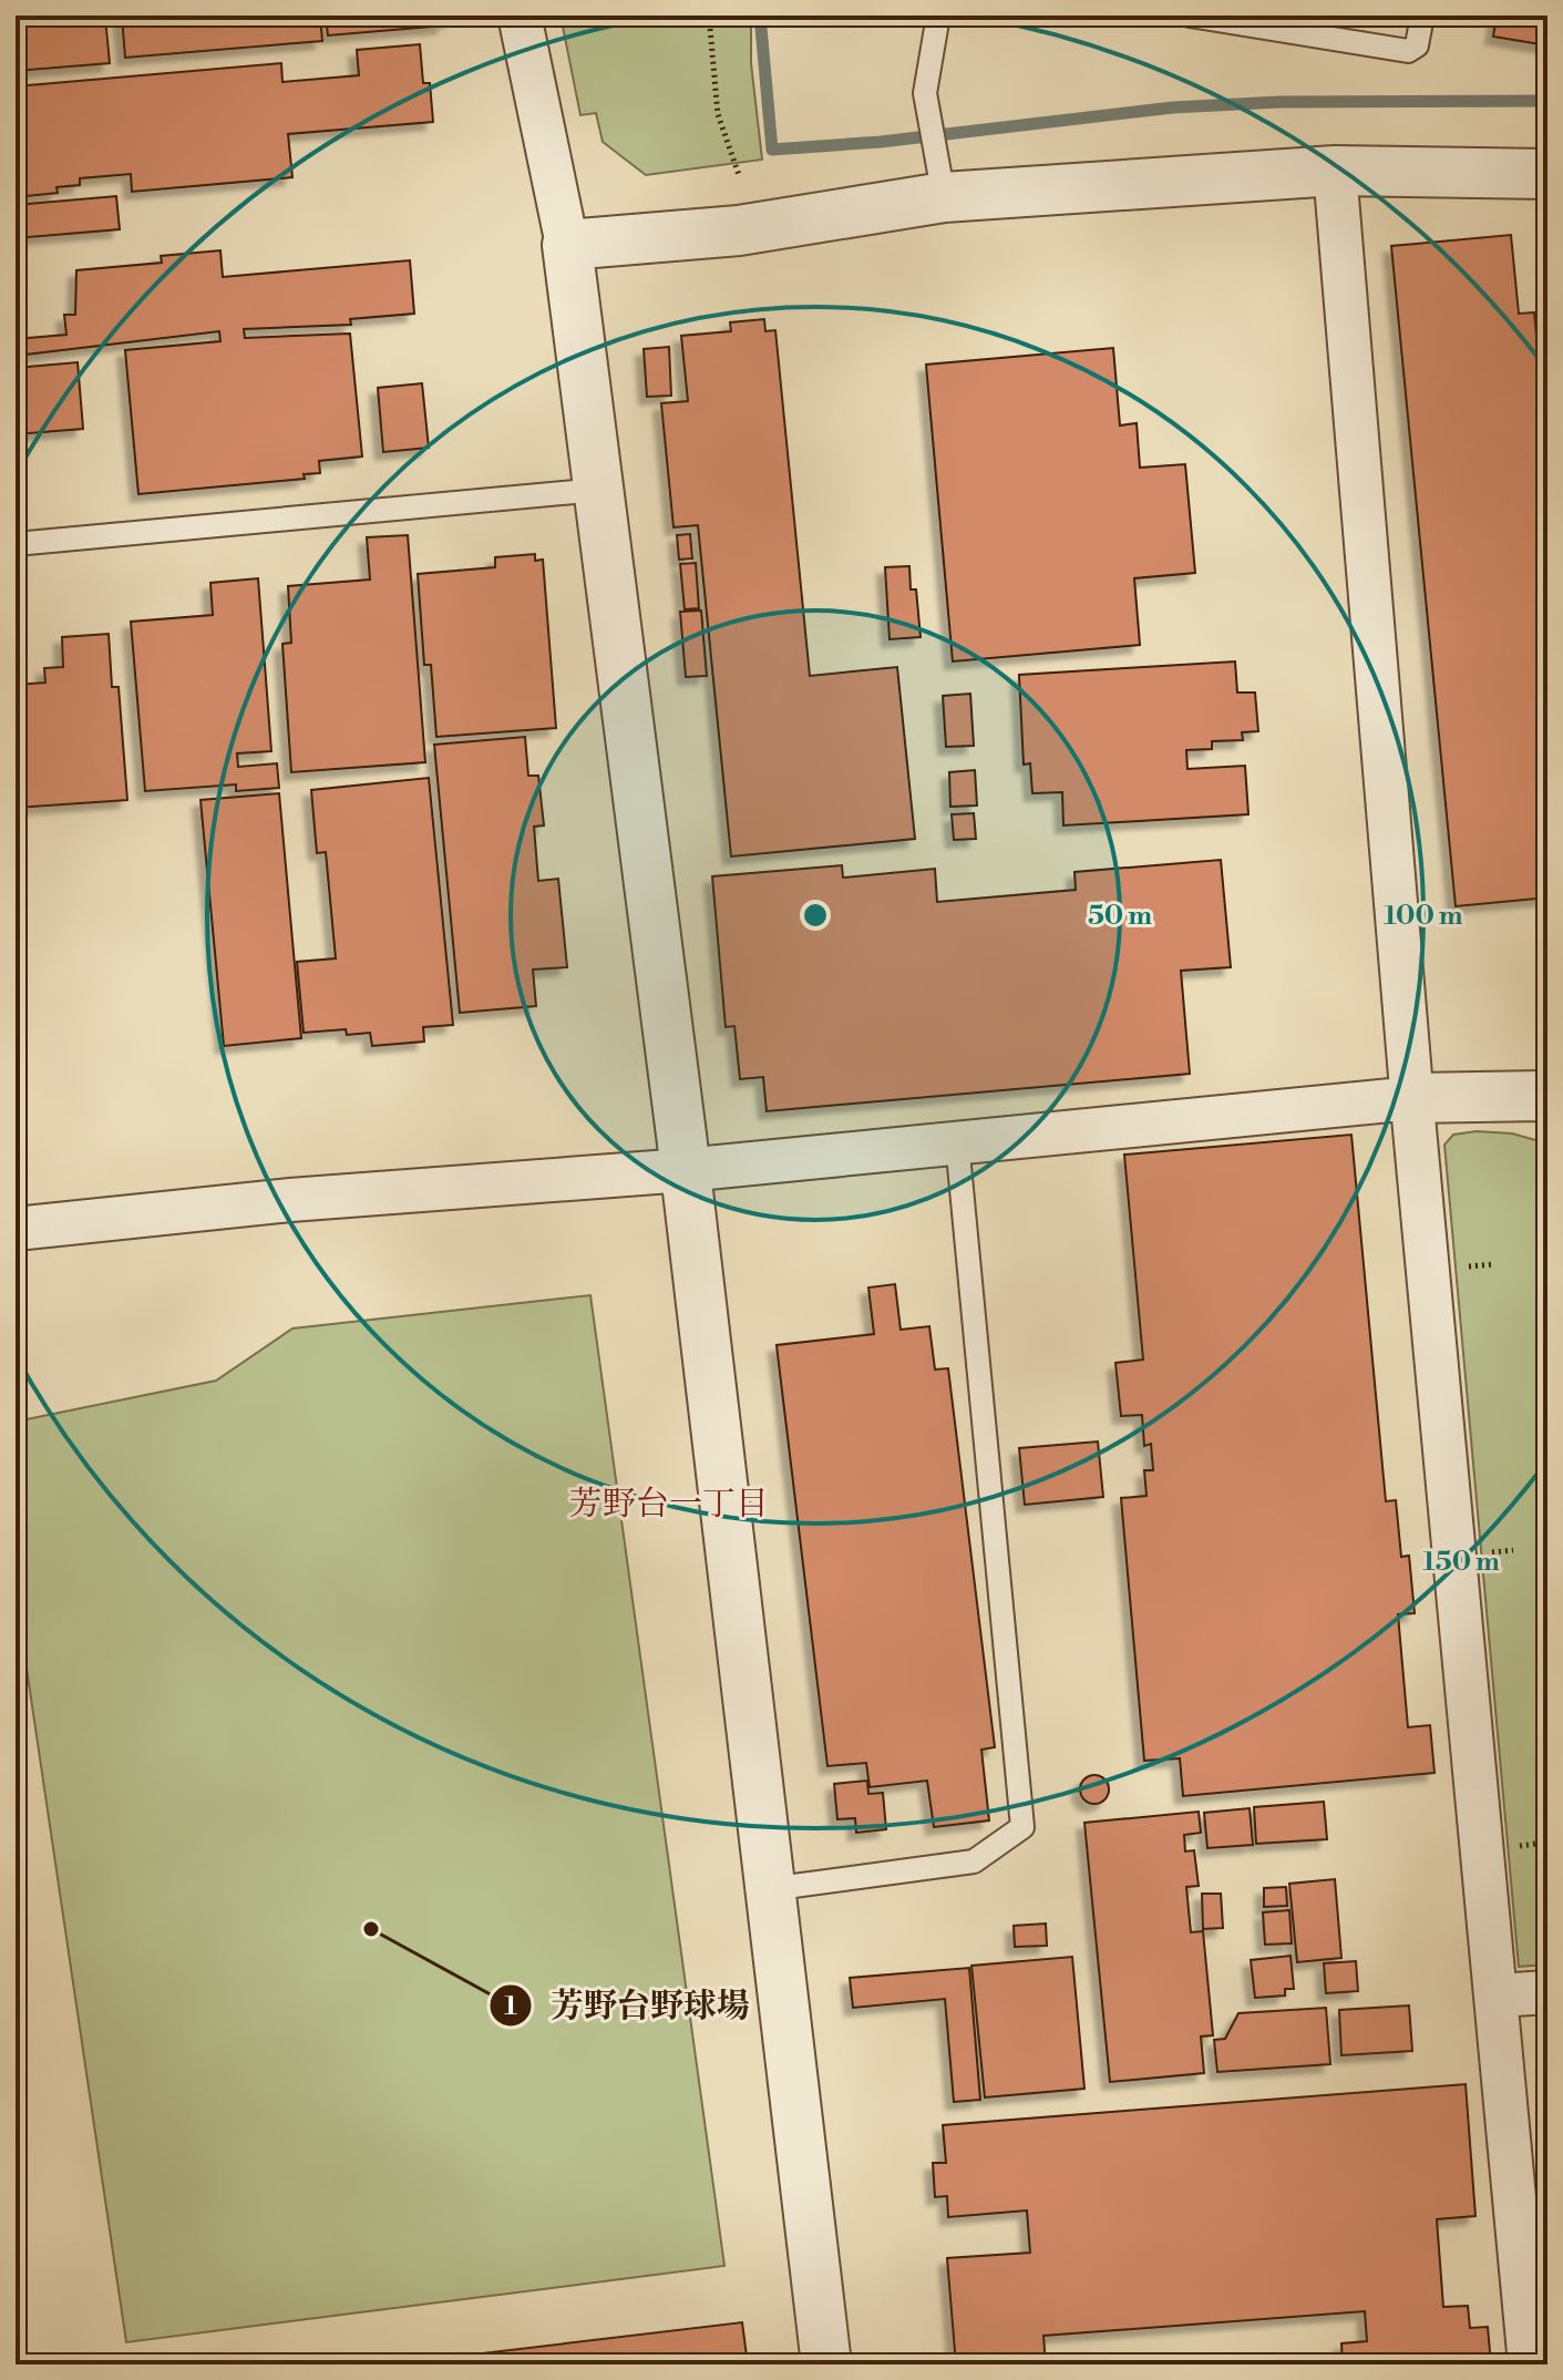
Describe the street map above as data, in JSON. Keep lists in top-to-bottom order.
{
  "districts": ["芳野台一丁目"],
  "places": ["芳野台野球場"],
  "rings": ["50 m", "100 m", "150 m"]
}
